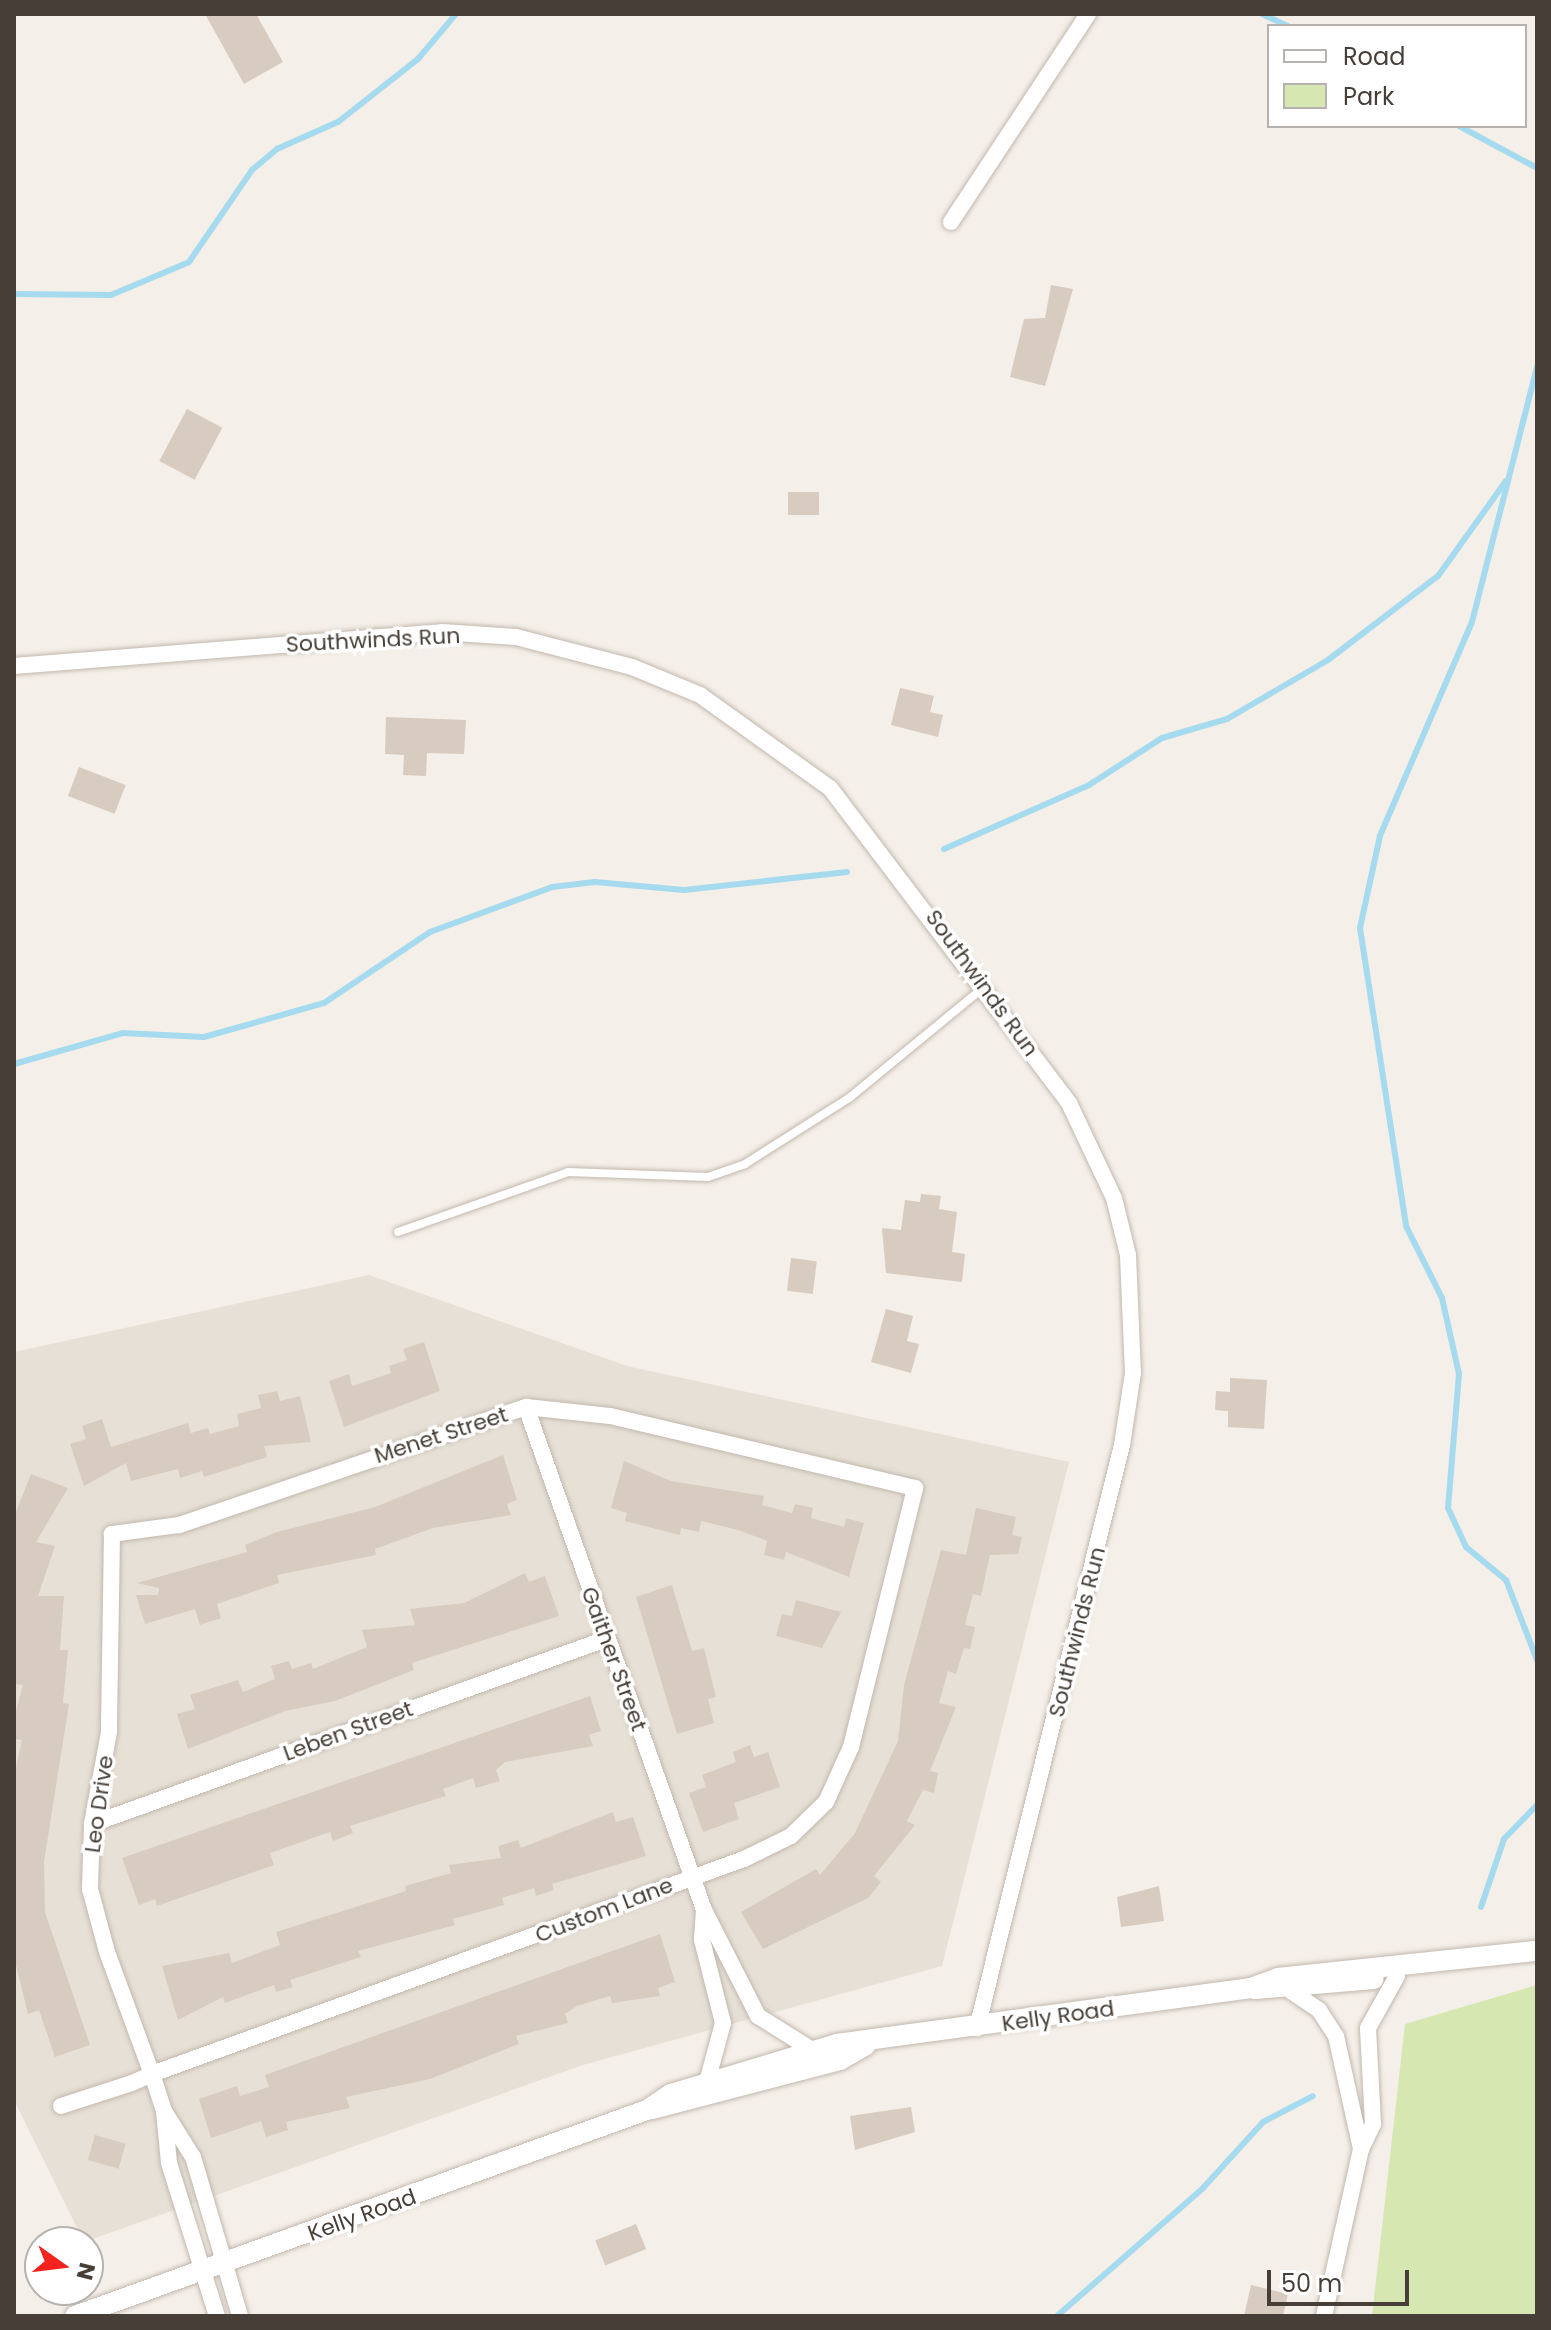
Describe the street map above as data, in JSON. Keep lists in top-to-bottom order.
{
  "streets": {
    "street": [
      "Southwinds Run",
      "Menet Street",
      "Gaither Street",
      "Leben Street",
      "Leo Drive",
      "Custom Lane",
      "Kelly Road"
    ]
  },
  "crossings": [
    ["Southwinds Run", "Kelly Road"],
    ["Menet Street", "Gaither Street"],
    ["Menet Street", "Leo Drive"],
    ["Menet Street", "Custom Lane"],
    ["Gaither Street", "Leben Street"],
    ["Gaither Street", "Custom Lane"],
    ["Gaither Street", "Kelly Road"],
    ["Leben Street", "Leo Drive"],
    ["Leo Drive", "Custom Lane"],
    ["Leo Drive", "Kelly Road"]
  ],
  "legend": ["Road", "Park"],
  "scale_bar": "50 m",
  "north": "right"
}
